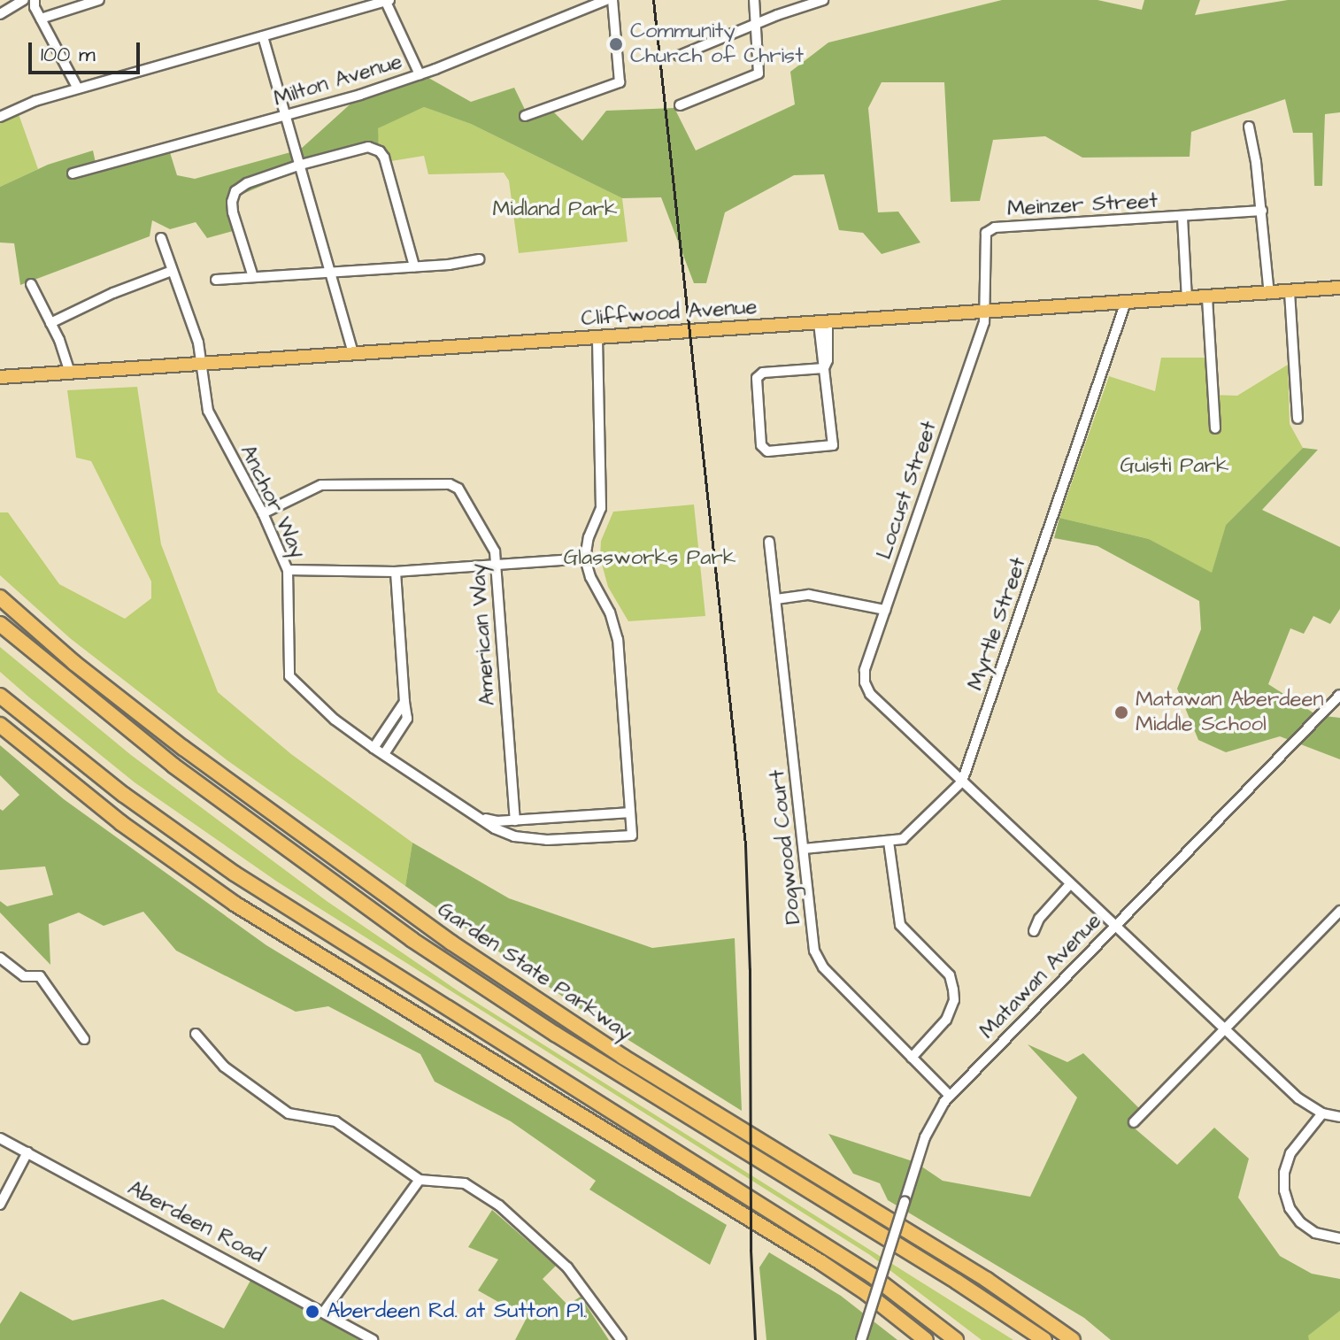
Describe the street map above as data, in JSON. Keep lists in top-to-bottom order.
{
  "streets": {
    "highway": ["Garden State Parkway"],
    "main road": ["Cliffwood Avenue"],
    "street": [
      "Milton Avenue",
      "Meinzer Street",
      "Locust Street",
      "Anchor Way",
      "Myrtle Street",
      "American Way",
      "Dogwood Court",
      "Matawan Avenue",
      "Aberdeen Road"
    ]
  },
  "crossings": [
    ["Meinzer Street", "Cliffwood Avenue"],
    ["Meinzer Street", "Locust Street"],
    ["Cliffwood Avenue", "Locust Street"],
    ["Cliffwood Avenue", "Anchor Way"],
    ["Cliffwood Avenue", "Myrtle Street"],
    ["Locust Street", "Myrtle Street"],
    ["Anchor Way", "American Way"],
    ["Myrtle Street", "Dogwood Court"],
    ["Dogwood Court", "Matawan Avenue"]
  ],
  "parks": ["Midland Park", "Guisti Park", "Glassworks Park"],
  "places": ["Community Church of Christ", "Matawan Aberdeen Middle School", "Aberdeen Rd. at Sutton Pl."],
  "scale_bar": "100 m"
}
